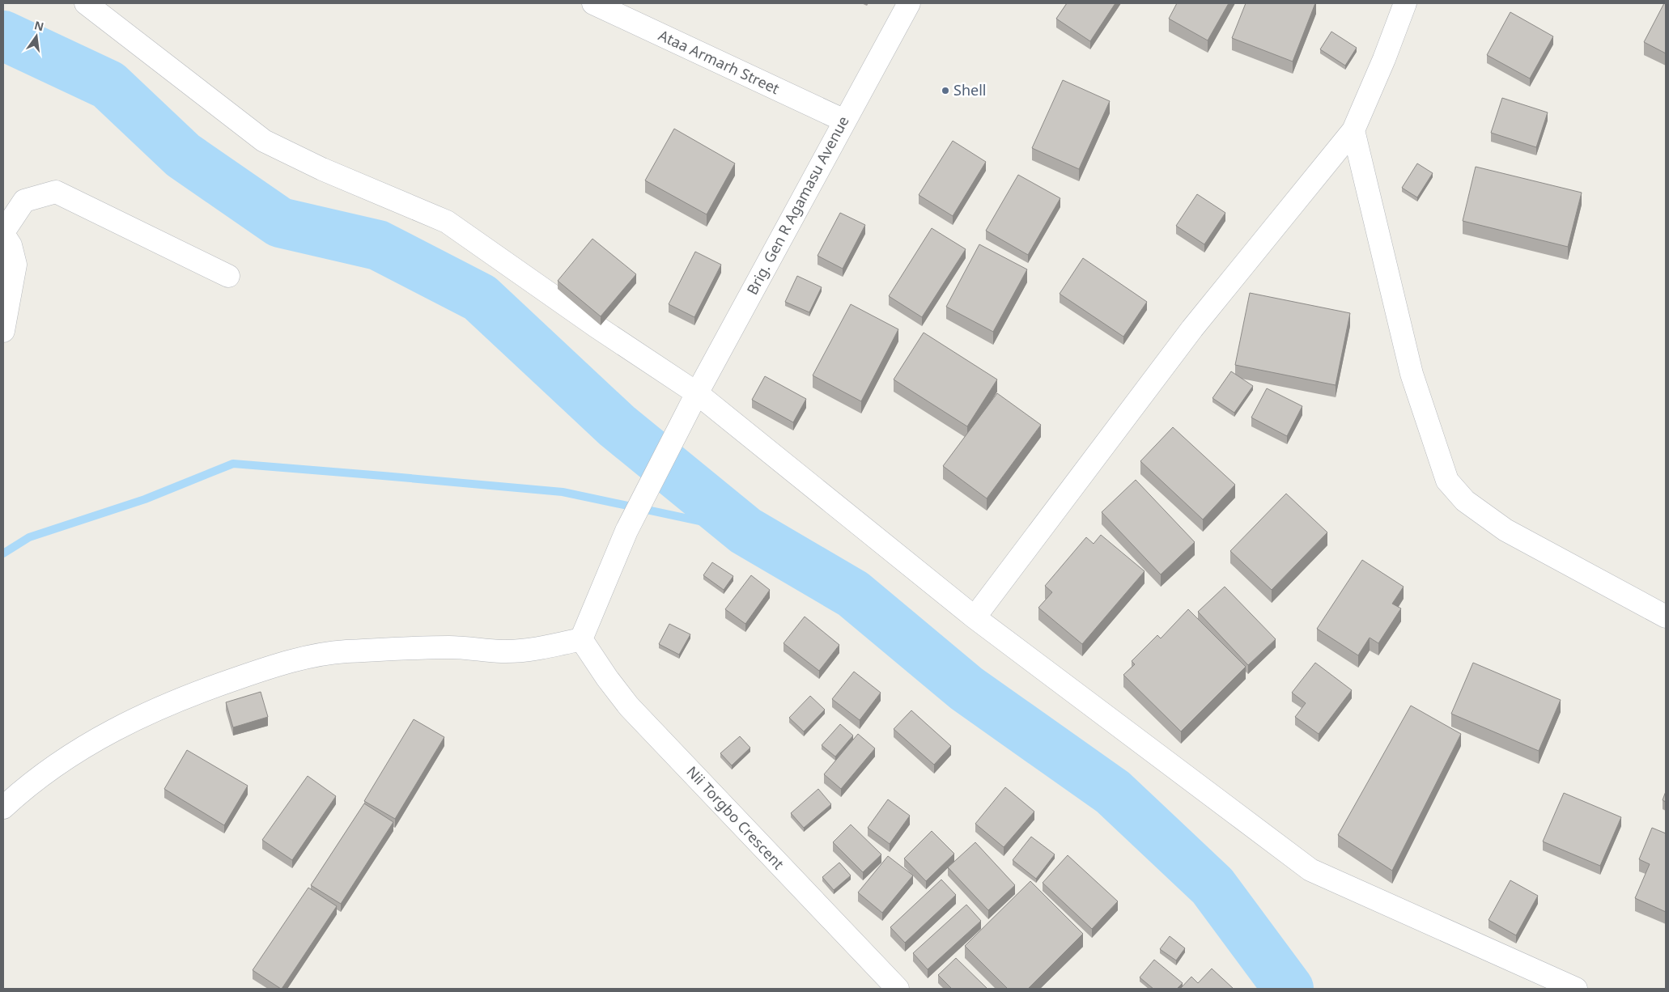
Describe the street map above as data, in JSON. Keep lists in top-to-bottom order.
{
  "streets": {
    "street": ["Ataa Armarh Street", "Brig. Gen R Agamasu Avenue", "Nii Torgbo Crescent"]
  },
  "crossings": [
    ["Ataa Armarh Street", "Brig. Gen R Agamasu Avenue"],
    ["Brig. Gen R Agamasu Avenue", "Nii Torgbo Crescent"]
  ],
  "places": ["Shell"],
  "north": "top"
}
